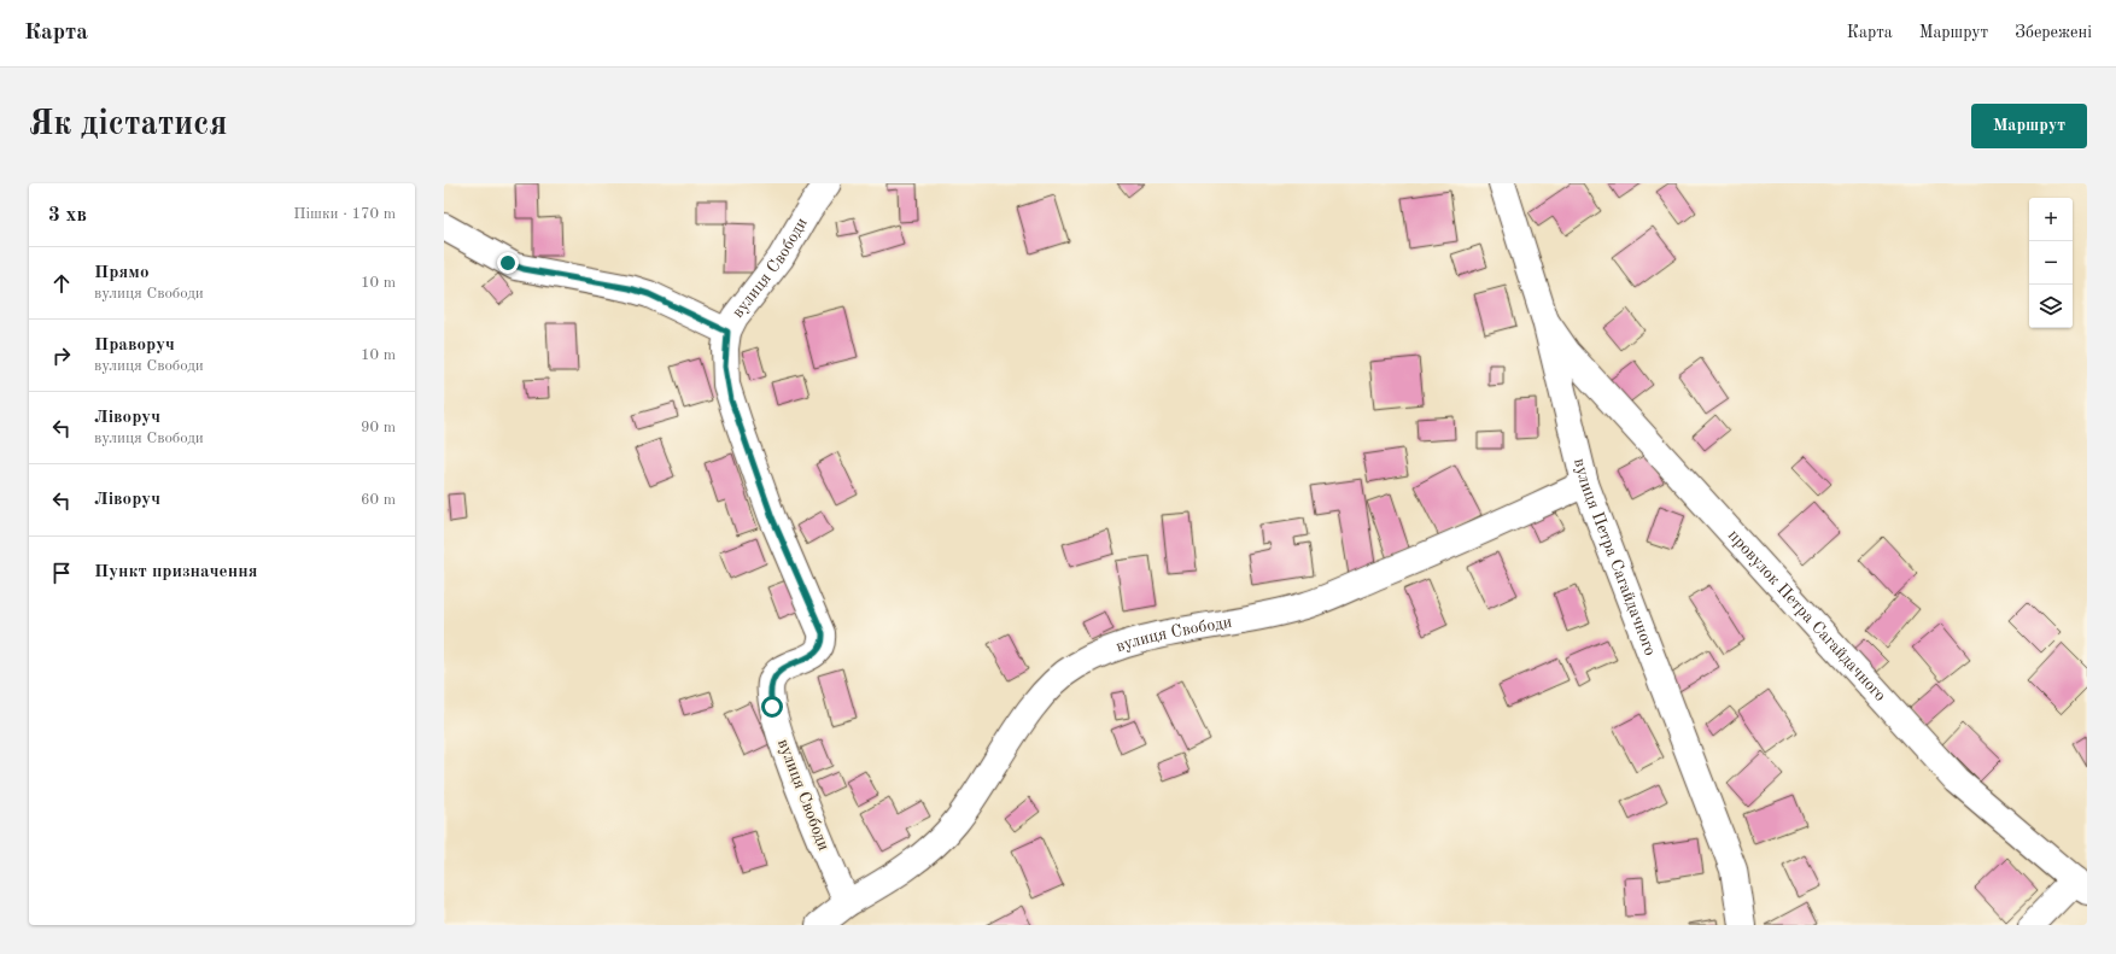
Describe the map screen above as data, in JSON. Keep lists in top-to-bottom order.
{
  "streets": {
    "street": ["вулиця Свободи", "вулиця Петра Сагайдачного", "провулок Петра Сагайдачного"]
  },
  "crossings": [
    ["вулиця Свободи", "вулиця Петра Сагайдачного"],
    ["вулиця Петра Сагайдачного", "провулок Петра Сагайдачного"]
  ],
  "page": {
    "header": "Карта",
    "nav": ["Карта", "Маршрут", "Збережені"],
    "buttons": "Маршрут",
    "title": "Як дістатися",
    "heading": ["3 хв", "Пішки · 170 m"],
    "map_buttons": ["+", "−"],
    "list": [
      ["Прямо", "вулиця Свободи", "10 m"],
      ["Праворуч", "вулиця Свободи", "10 m"],
      ["Ліворуч", "вулиця Свободи", "90 m"],
      ["Ліворуч", "60 m"],
      "Пункт призначення"
    ]
  }
}
